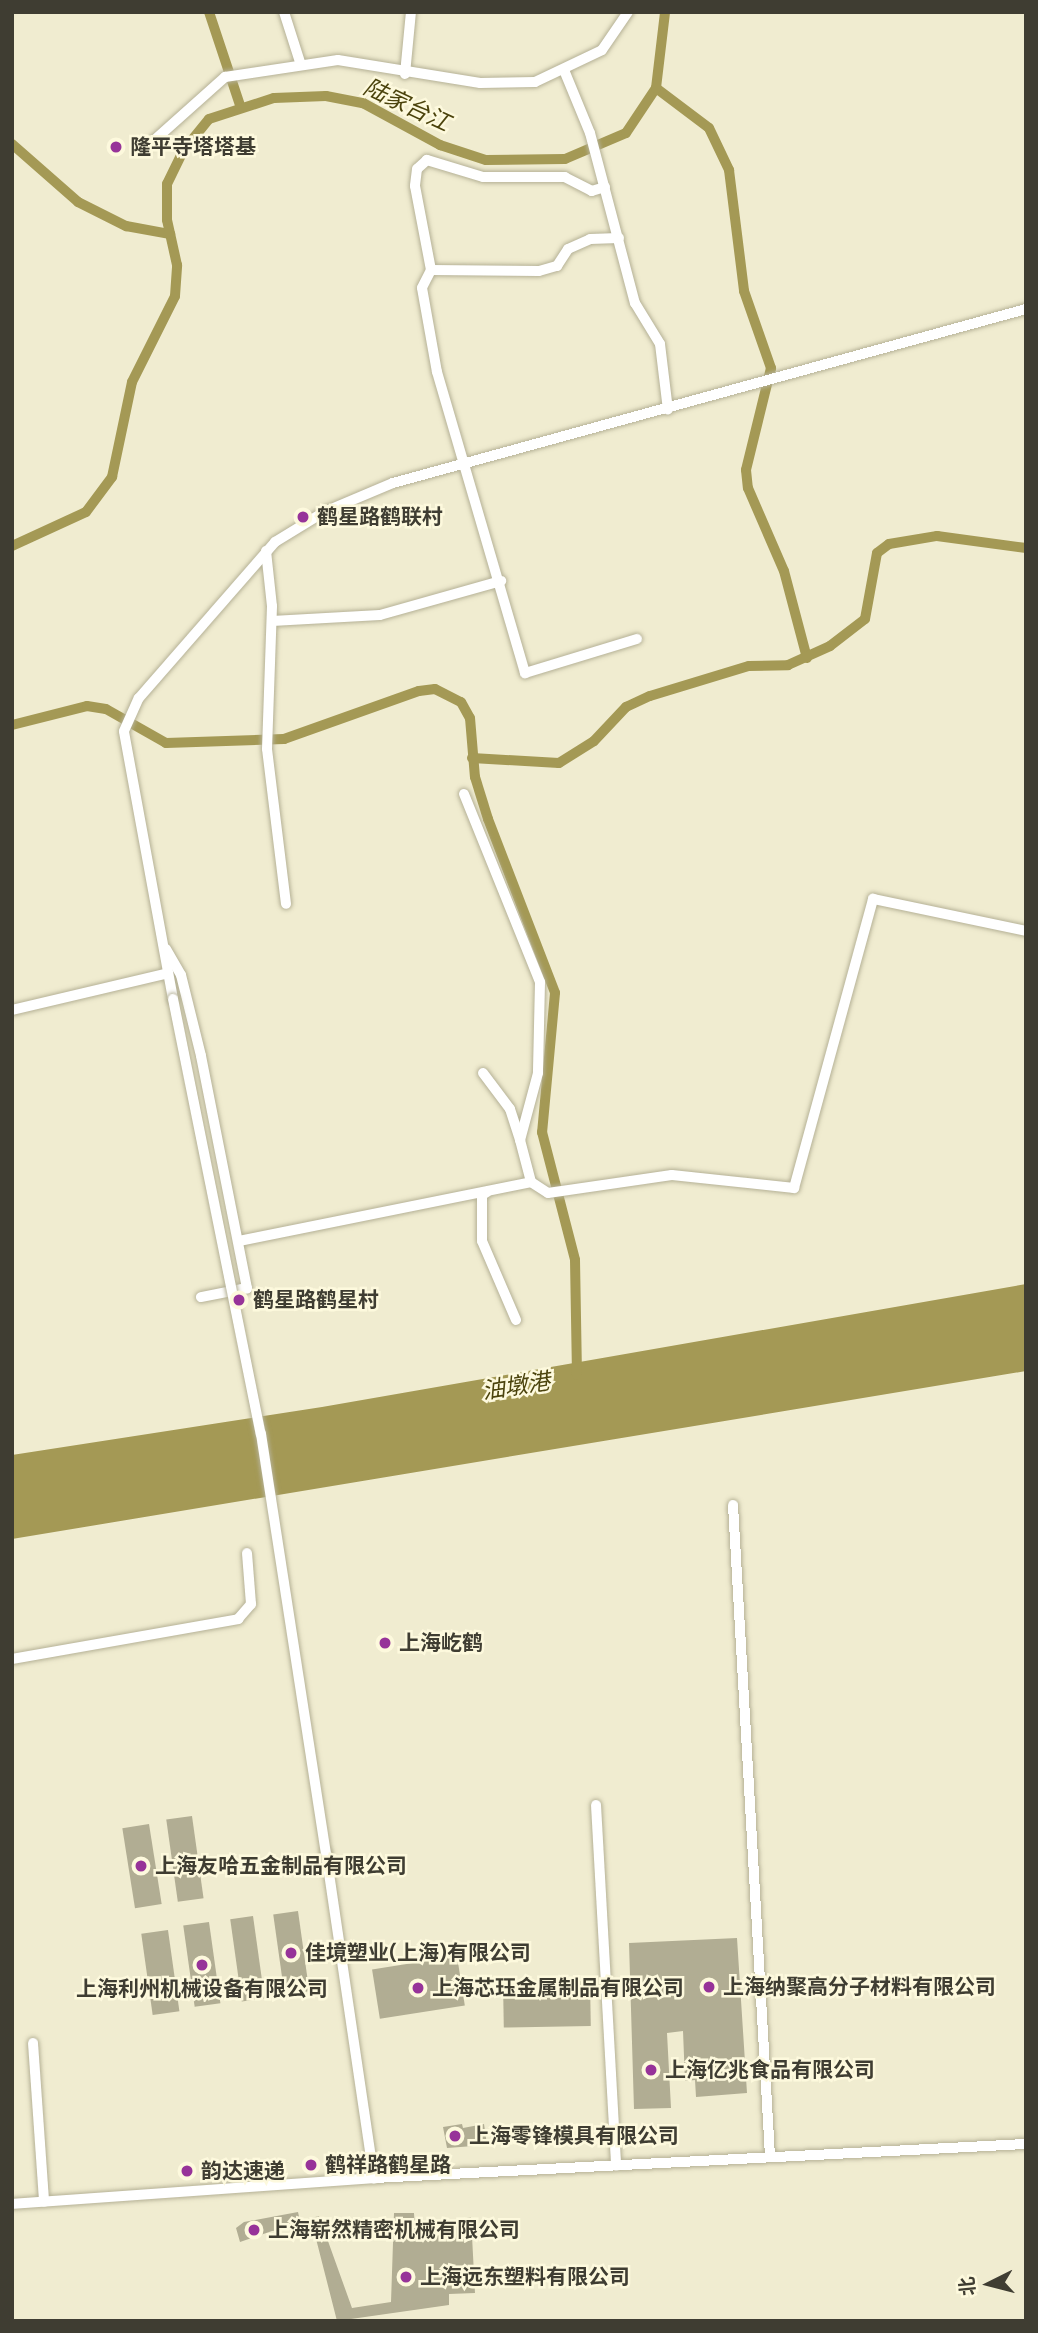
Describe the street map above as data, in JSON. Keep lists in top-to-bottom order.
{
  "water": ["陆家台江", "油墩港"],
  "places": [
    "隆平寺塔塔基",
    "鹤星路鹤联村",
    "鹤星路鹤星村",
    "上海屹鹤",
    "上海友哈五金制品有限公司",
    "佳境塑业(上海)有限公司",
    "上海利州机械设备有限公司",
    "上海纳聚高分子材料有限公司",
    "上海芯珏金属制品有限公司",
    "上海亿兆食品有限公司",
    "上海零锋模具有限公司",
    "鹤祥路鹤星路",
    "韵达速递",
    "上海崭然精密机械有限公司",
    "上海远东塑料有限公司"
  ],
  "north": "left"
}
